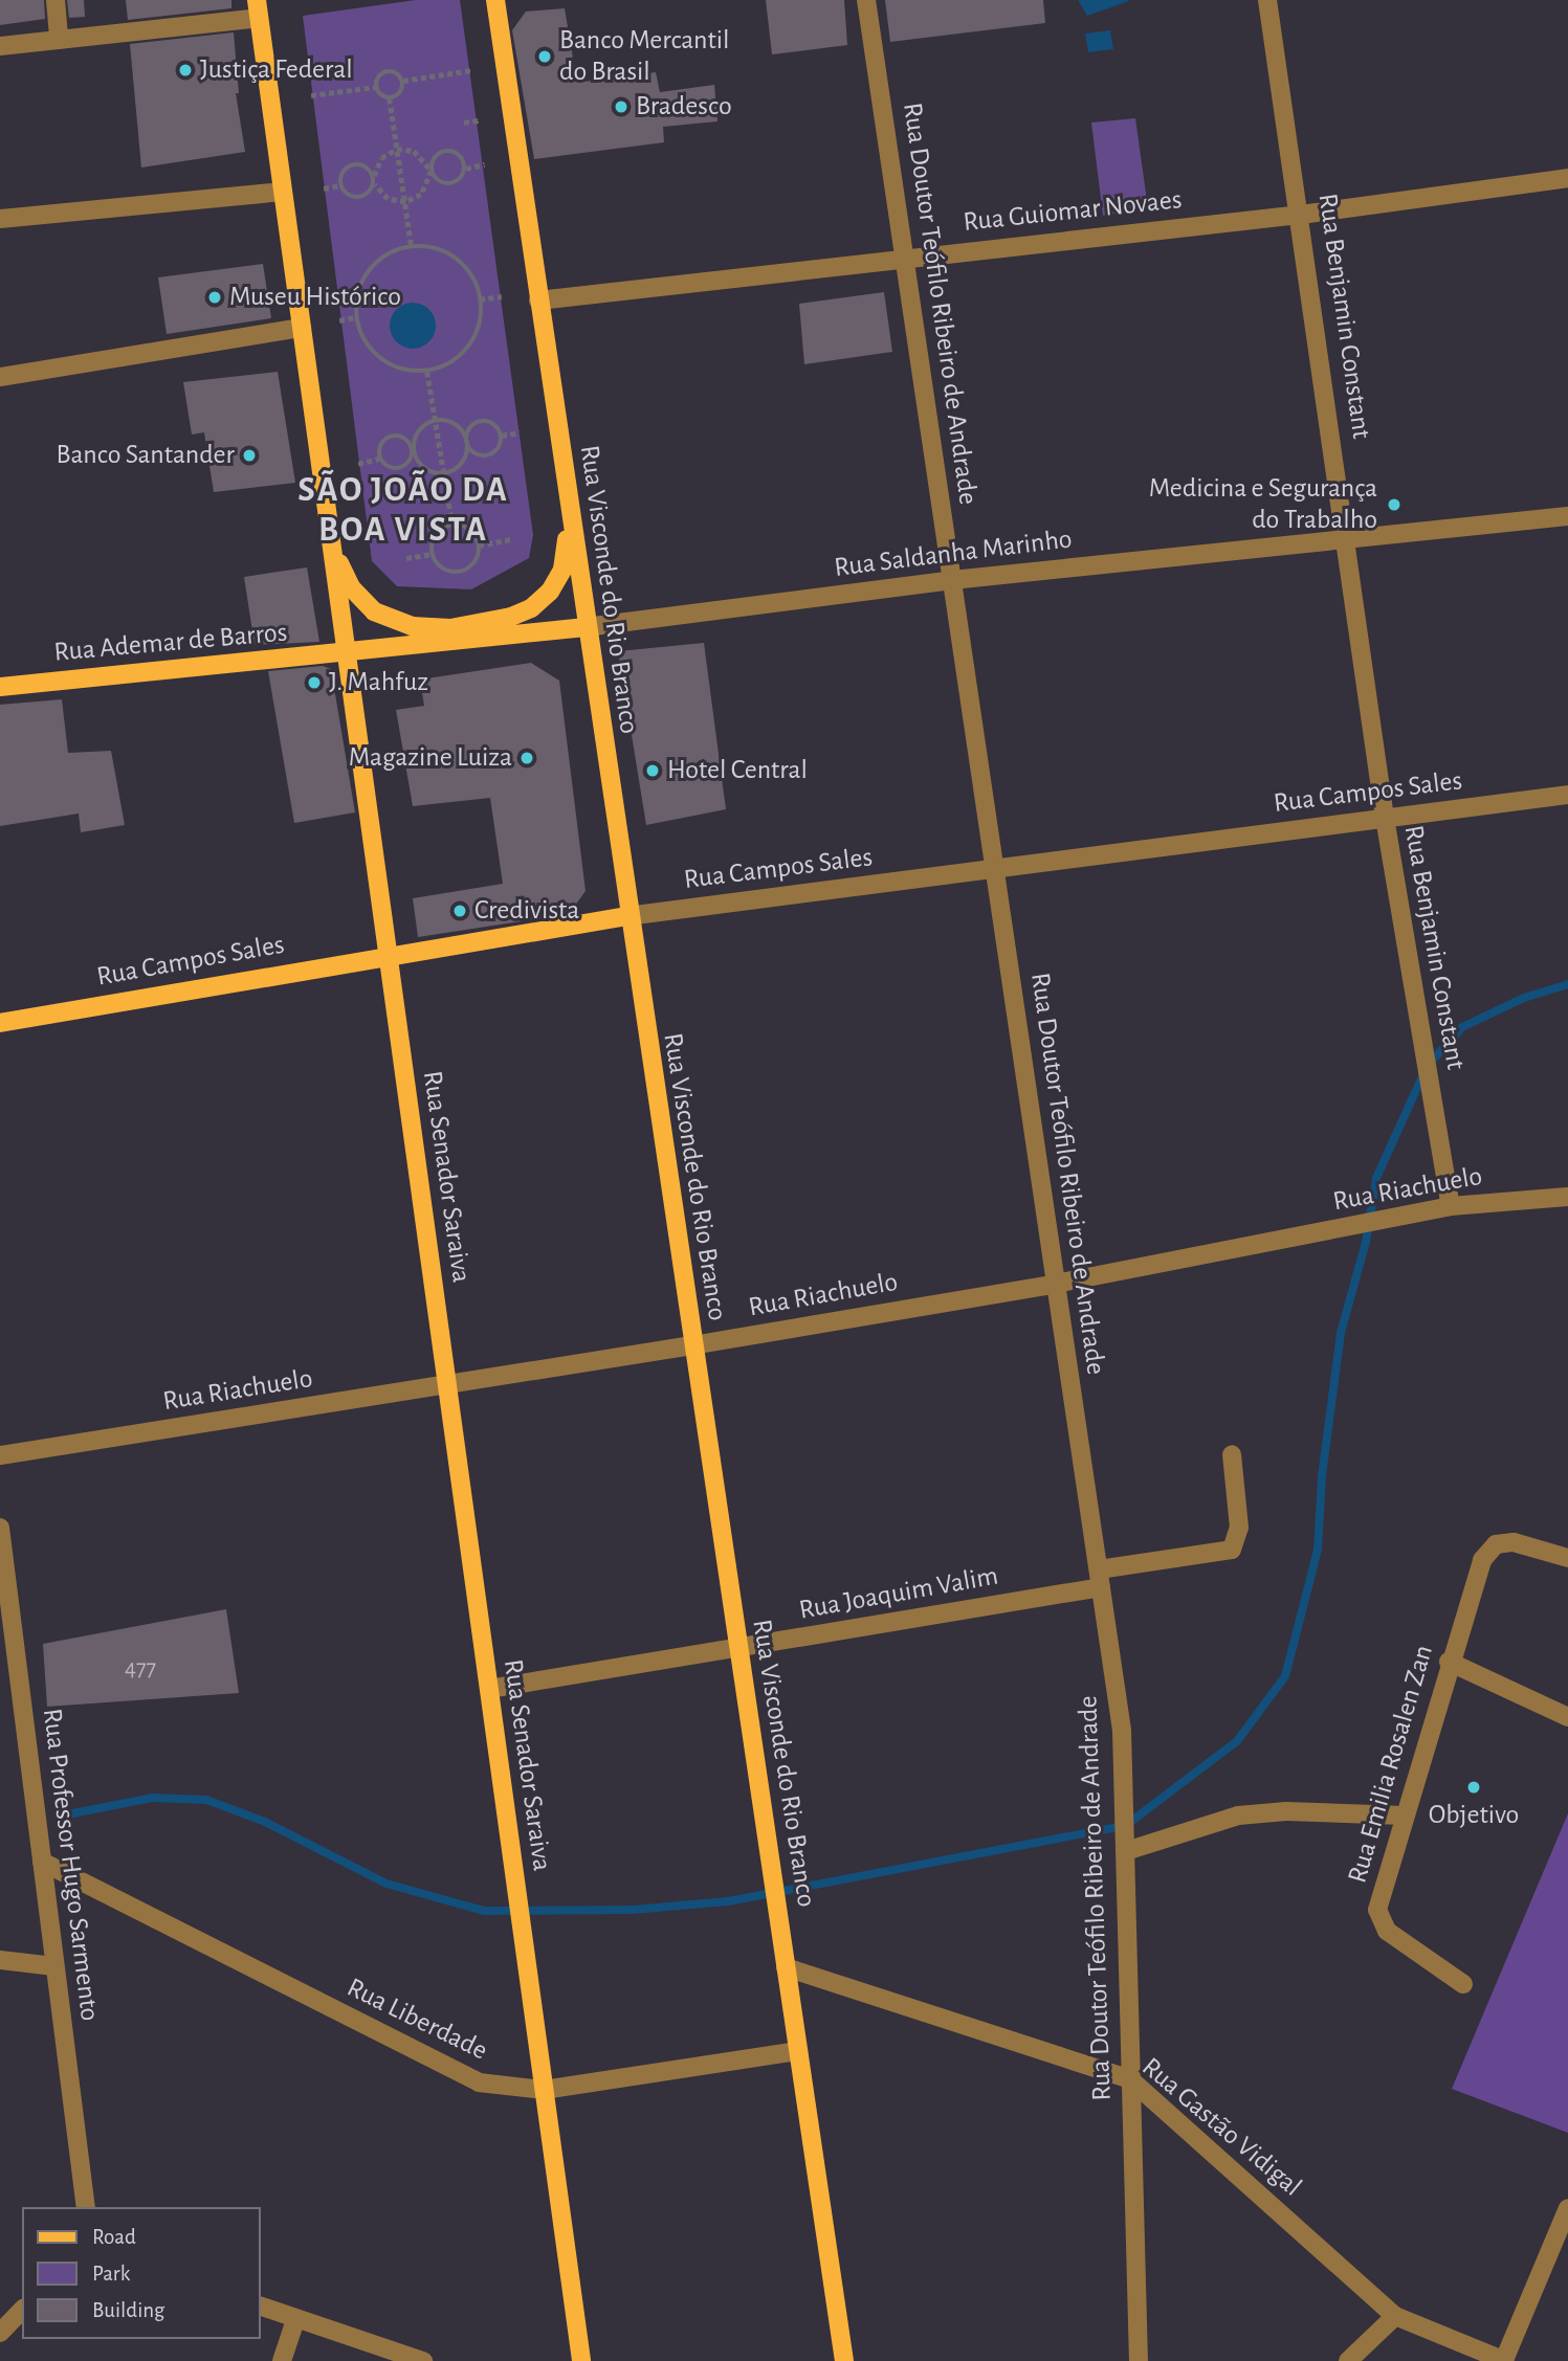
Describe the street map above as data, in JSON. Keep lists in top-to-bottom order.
{
  "streets": {
    "main road": [
      "Rua Saldanha Marinho",
      "Rua Visconde do Rio Branco",
      "Rua Ademar de Barros",
      "Rua Campos Sales",
      "Rua Senador Saraiva"
    ],
    "street": [
      "Rua Guiomar Novaes",
      "Rua Doutor Teófilo Ribeiro de Andrade",
      "Rua Benjamin Constant",
      "Rua Riachuelo",
      "Rua Joaquim Valim",
      "Rua Emilia Rosalen Zan",
      "Rua Professor Hugo Sarmento",
      "Rua Liberdade",
      "Rua Gastão Vidigal"
    ]
  },
  "crossings": [
    ["Rua Guiomar Novaes", "Rua Doutor Teófilo Ribeiro de Andrade"],
    ["Rua Guiomar Novaes", "Rua Benjamin Constant"],
    ["Rua Guiomar Novaes", "Rua Visconde do Rio Branco"],
    ["Rua Doutor Teófilo Ribeiro de Andrade", "Rua Saldanha Marinho"],
    ["Rua Doutor Teófilo Ribeiro de Andrade", "Rua Campos Sales"],
    ["Rua Doutor Teófilo Ribeiro de Andrade", "Rua Riachuelo"],
    ["Rua Doutor Teófilo Ribeiro de Andrade", "Rua Joaquim Valim"],
    ["Rua Doutor Teófilo Ribeiro de Andrade", "Rua Gastão Vidigal"],
    ["Rua Benjamin Constant", "Rua Saldanha Marinho"],
    ["Rua Benjamin Constant", "Rua Campos Sales"],
    ["Rua Benjamin Constant", "Rua Riachuelo"],
    ["Rua Saldanha Marinho", "Rua Visconde do Rio Branco"],
    ["Rua Saldanha Marinho", "Rua Ademar de Barros"],
    ["Rua Saldanha Marinho", "Rua Senador Saraiva"],
    ["Rua Visconde do Rio Branco", "Rua Campos Sales"],
    ["Rua Visconde do Rio Branco", "Rua Riachuelo"],
    ["Rua Visconde do Rio Branco", "Rua Joaquim Valim"],
    ["Rua Visconde do Rio Branco", "Rua Liberdade"],
    ["Rua Visconde do Rio Branco", "Rua Gastão Vidigal"],
    ["Rua Ademar de Barros", "Rua Senador Saraiva"],
    ["Rua Campos Sales", "Rua Senador Saraiva"],
    ["Rua Senador Saraiva", "Rua Riachuelo"],
    ["Rua Senador Saraiva", "Rua Joaquim Valim"],
    ["Rua Senador Saraiva", "Rua Liberdade"],
    ["Rua Professor Hugo Sarmento", "Rua Liberdade"]
  ],
  "districts": ["SÃO JOÃO DA BOA VISTA"],
  "places": [
    "Banco Mercantil do Brasil",
    "Justiça Federal",
    "Bradesco",
    "Museu Histórico",
    "Banco Santander",
    "Medicina e Segurança do Trabalho",
    "J. Mahfuz",
    "Magazine Luiza",
    "Hotel Central",
    "Credivista",
    "Objetivo"
  ],
  "house_numbers": ["477"],
  "legend": ["Road", "Park", "Building"]
}
